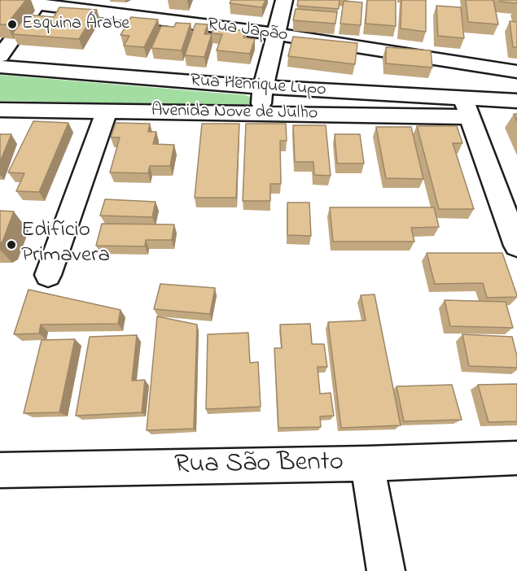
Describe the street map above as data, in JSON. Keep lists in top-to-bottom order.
{
  "streets": {
    "street": [
      "Rua Japão",
      "Rua Henrique Lupo",
      "Avenida Nove de Julho",
      "Rua São Bento"
    ]
  },
  "crossings": [
    ["Rua Henrique Lupo", "Avenida Nove de Julho"]
  ],
  "places": ["Esquina Árabe", "Edifício Primavera"]
}
